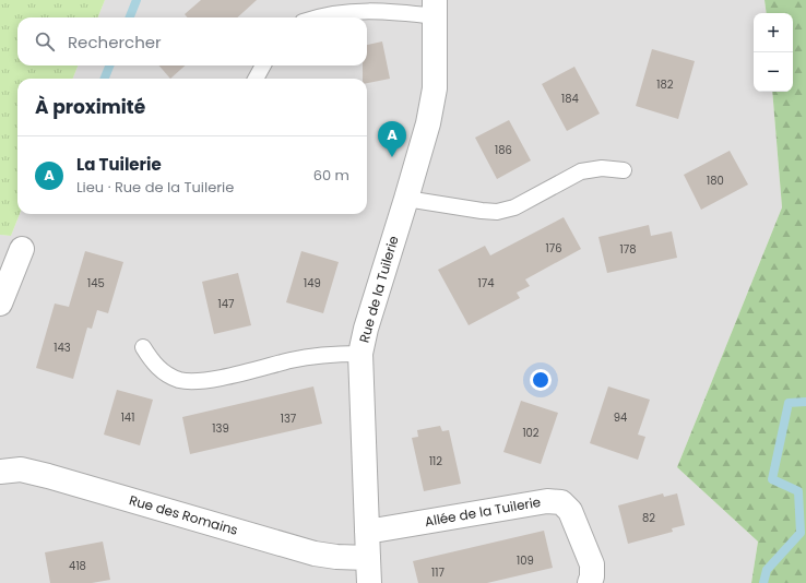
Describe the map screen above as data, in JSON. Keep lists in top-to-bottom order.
{
  "streets": {
    "street": ["Rue de la Tuilerie", "Allée de la Tuilerie", "Rue des Romains"]
  },
  "crossings": [
    ["Rue de la Tuilerie", "Allée de la Tuilerie"],
    ["Rue de la Tuilerie", "Rue des Romains"]
  ],
  "house_numbers": [
    "182",
    "184",
    "186",
    "180",
    "176",
    "178",
    "145",
    "149",
    "174",
    "147",
    "143",
    "141",
    "94",
    "137",
    "139",
    "102",
    "112",
    "82",
    "109",
    "418",
    "117"
  ],
  "page": {
    "map_buttons": ["+", "−"],
    "search": "Rechercher",
    "heading": "À proximité",
    "pins": "A",
    "list": [
      {
        "mark": "A",
        "name": "La Tuilerie",
        "note": "Lieu · Rue de la Tuilerie",
        "value": "60 m"
      }
    ]
  }
}
